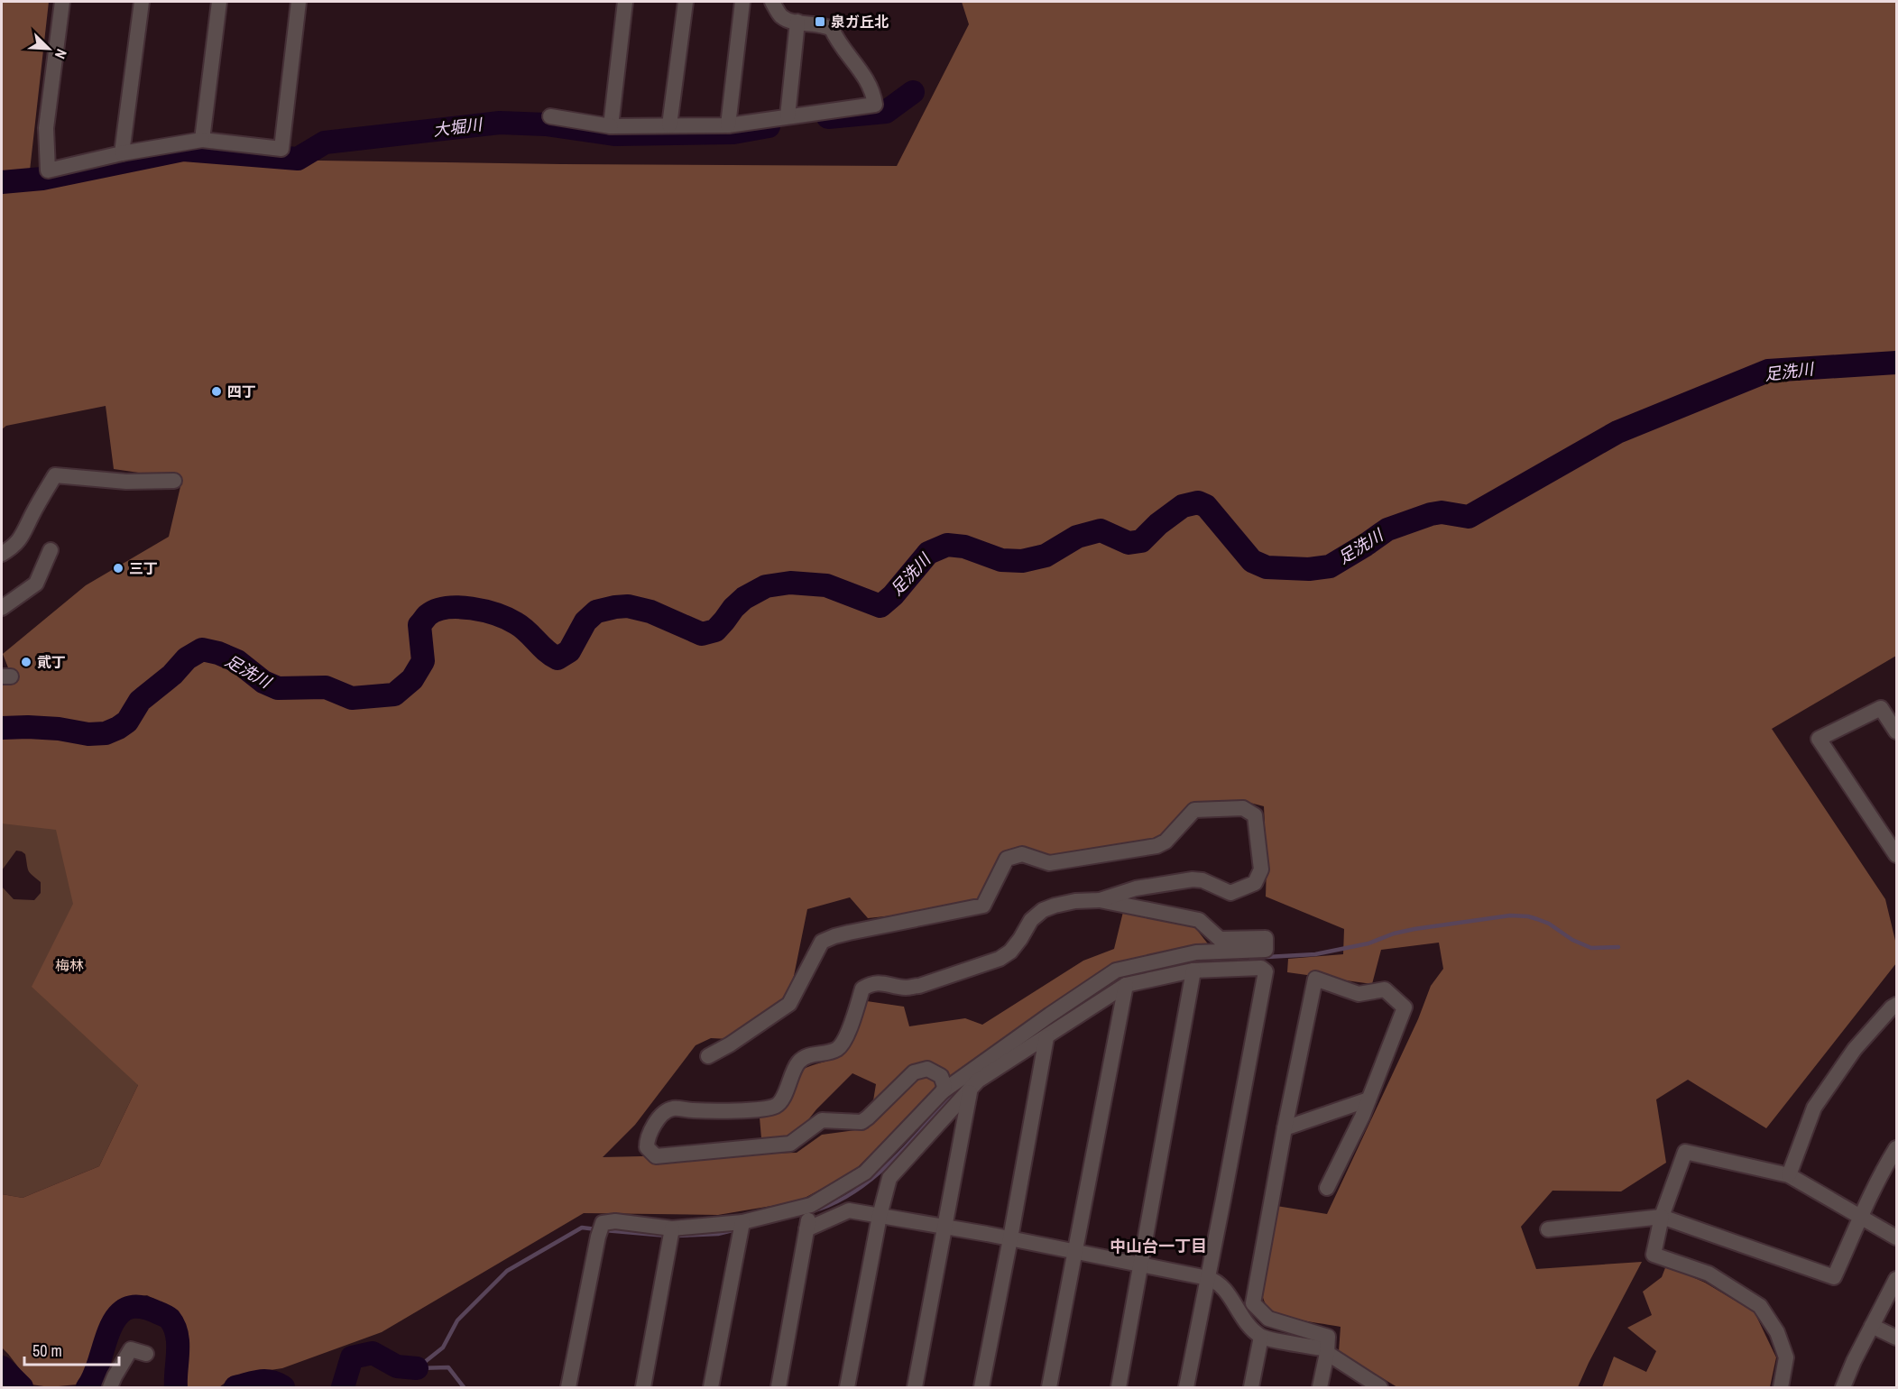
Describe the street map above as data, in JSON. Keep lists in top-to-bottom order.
{
  "districts": ["中山台一丁目"],
  "water": ["大堀川", "足洗川"],
  "parks": ["梅林"],
  "places": {
    "transit": ["泉ガ丘北"],
    "other": ["四丁", "三丁", "貮丁"]
  },
  "scale_bar": "50 m",
  "north": "bottom right"
}
